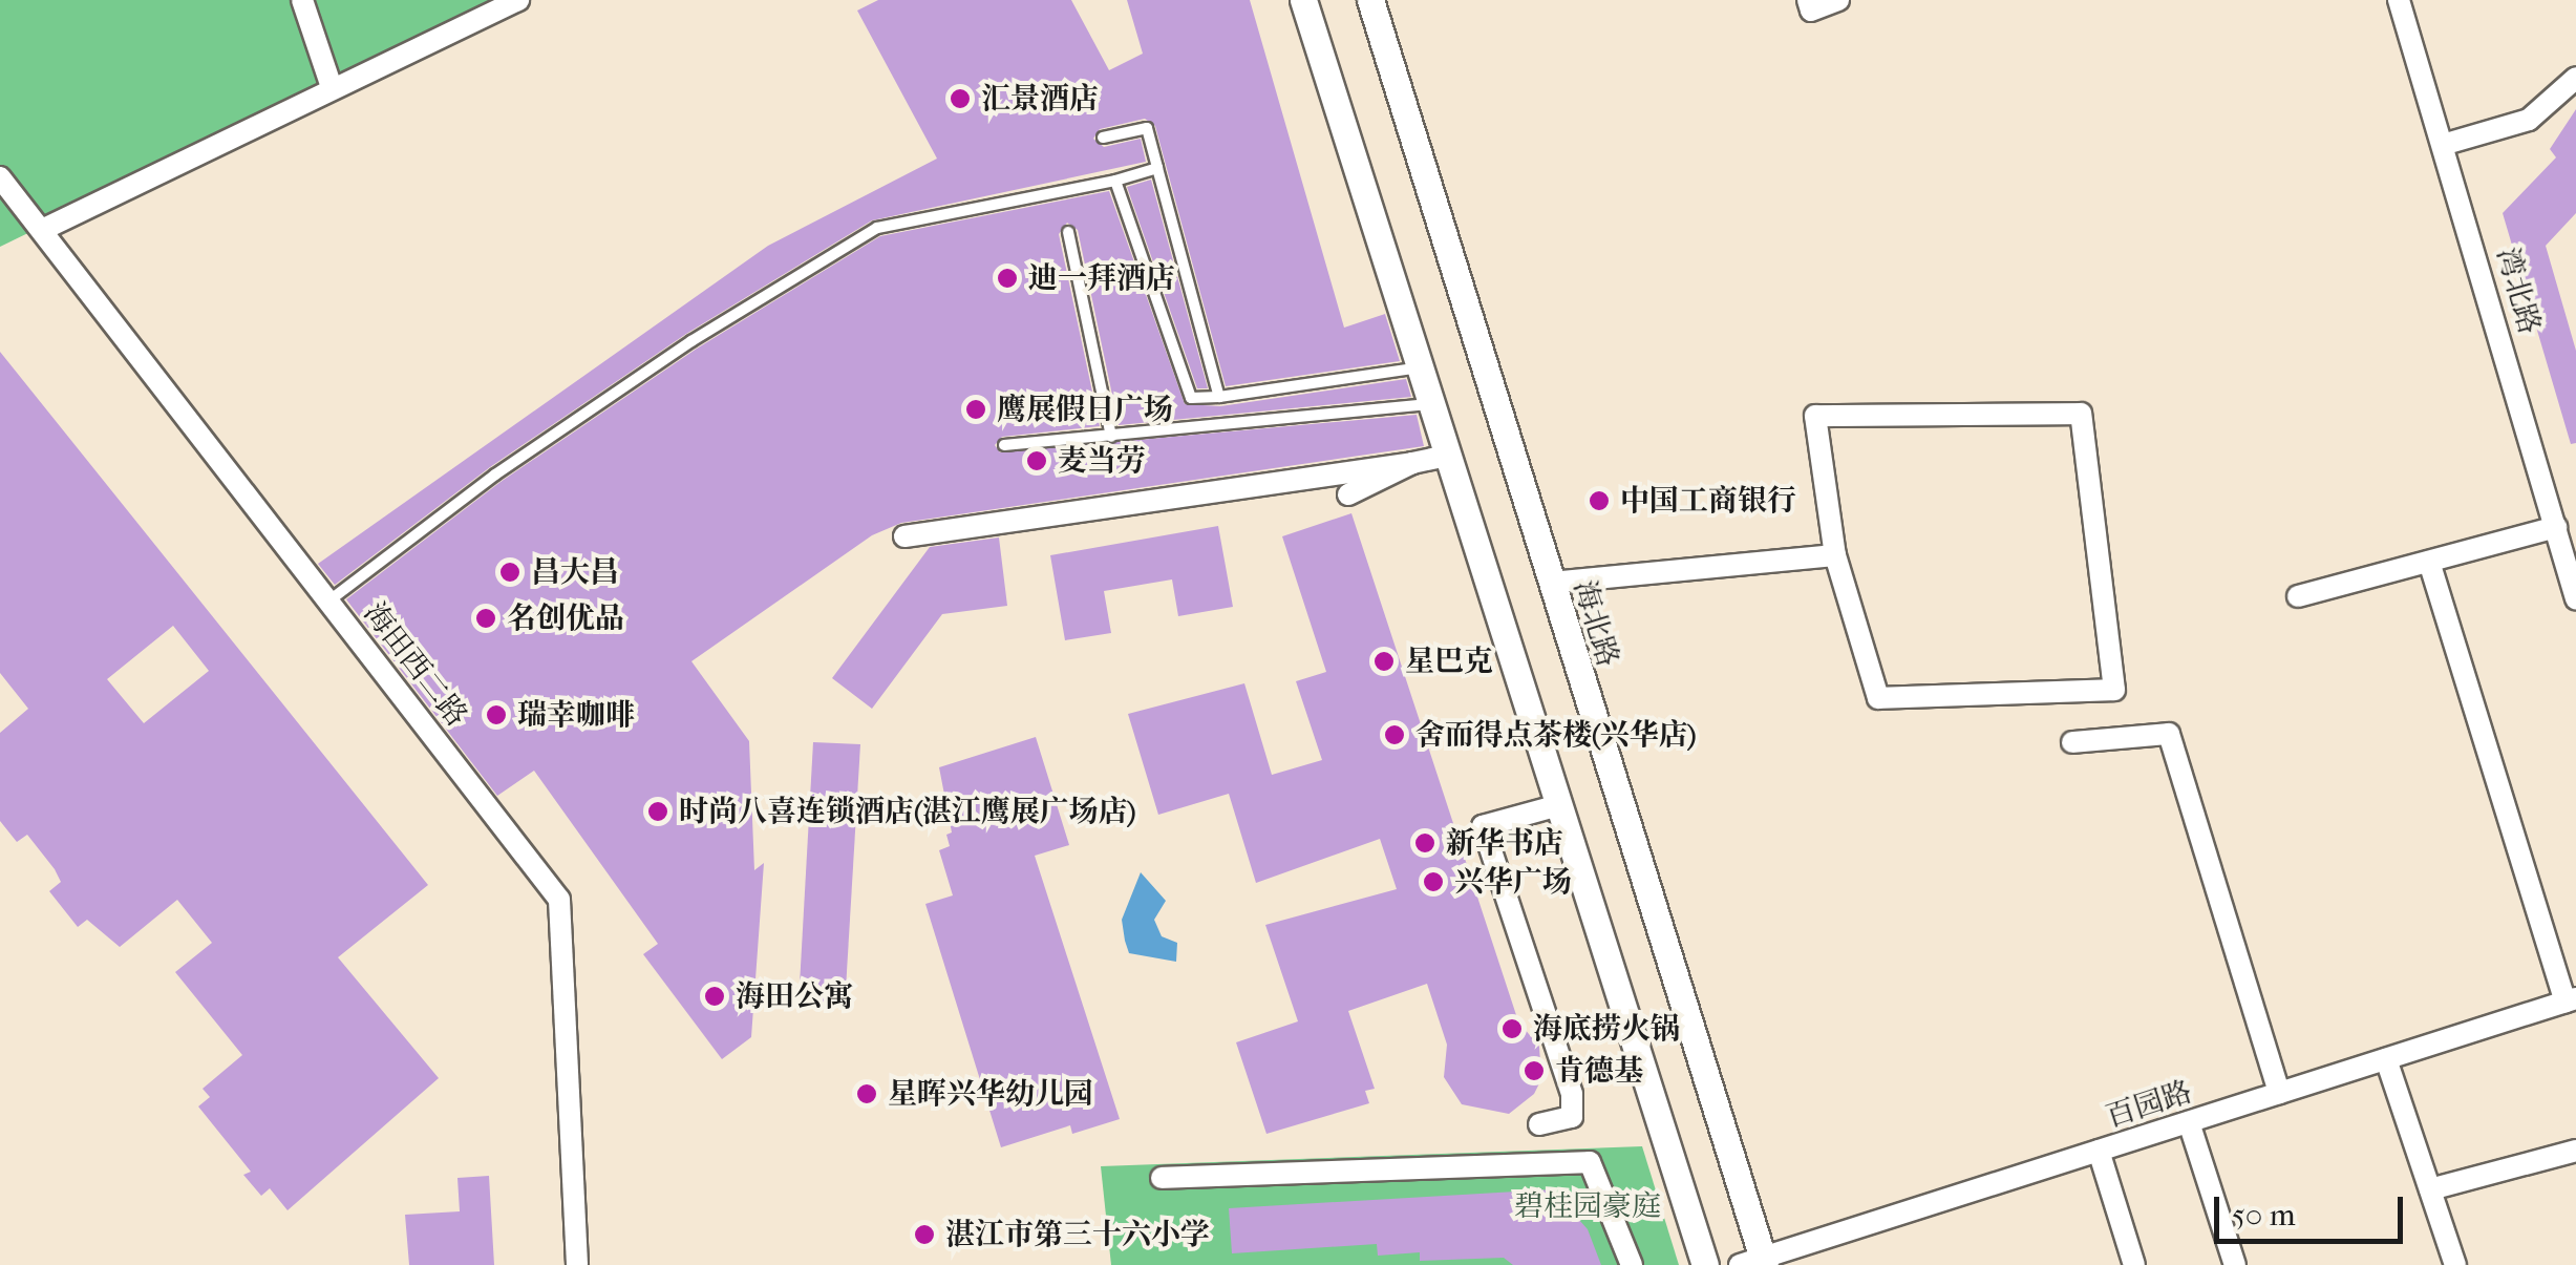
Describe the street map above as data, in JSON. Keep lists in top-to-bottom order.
{
  "streets": {
    "street": [
      "湾北路",
      "海北路",
      "海田西二路",
      "百园路"
    ]
  },
  "crossings": [
    ["海北路", "百园路"]
  ],
  "parks": ["碧桂园豪庭"],
  "places": [
    "汇景酒店",
    "迪一拜酒店",
    "鹰展假日广场",
    "麦当劳",
    "中国工商银行",
    "昌大昌",
    "名创优品",
    "星巴克",
    "瑞幸咖啡",
    "舍而得点茶楼(兴华店)",
    "时尚八喜连锁酒店(湛江鹰展广场店)",
    "新华书店",
    "兴华广场",
    "海田公寓",
    "海底捞火锅",
    "肯德基",
    "星晖兴华幼儿园",
    "湛江市第三十六小学"
  ],
  "scale_bar": "50 m"
}
